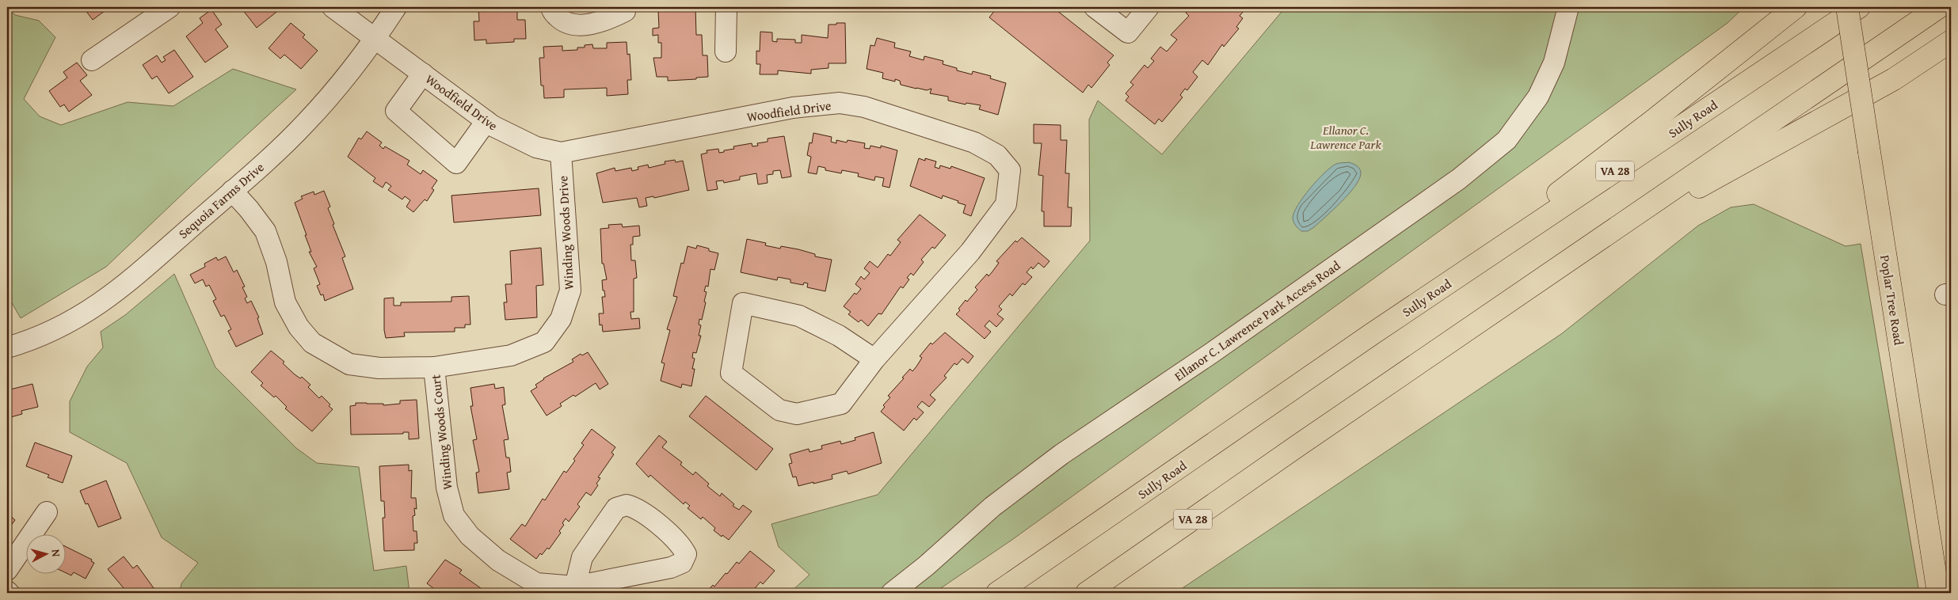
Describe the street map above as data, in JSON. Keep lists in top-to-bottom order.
{
  "streets": {
    "main road": ["Sully Road", "VA 28", "Poplar Tree Road"],
    "street": [
      "Woodfield Drive",
      "Sequoia Farms Drive",
      "Winding Woods Drive",
      "Ellanor C. Lawrence Park Access Road",
      "Winding Woods Court"
    ]
  },
  "crossings": [
    ["Woodfield Drive", "Sequoia Farms Drive"],
    ["Woodfield Drive", "Winding Woods Drive"],
    ["Sequoia Farms Drive", "Winding Woods Drive"],
    ["Winding Woods Drive", "Winding Woods Court"]
  ],
  "parks": ["Ellanor C. Lawrence Park"],
  "north": "right"
}
